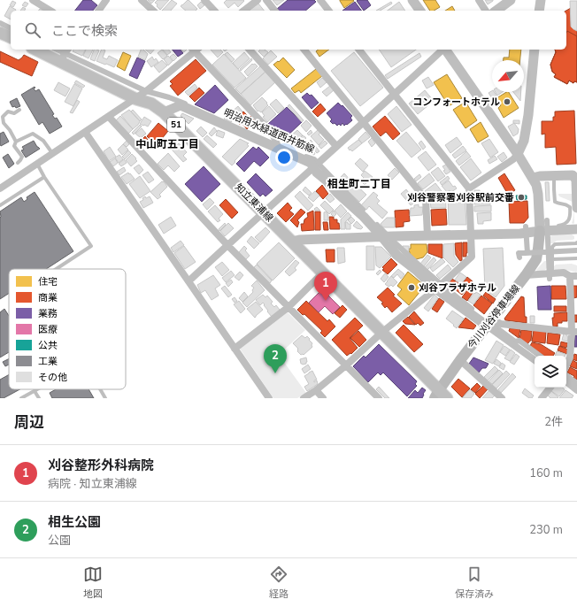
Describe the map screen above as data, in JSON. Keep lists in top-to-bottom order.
{
  "streets": {
    "main road": ["51", "知立東浦線", "今川刈谷停車場線"],
    "street": ["明治用水緑道西井筋線"]
  },
  "crossings": [
    ["明治用水緑道西井筋線", "知立東浦線"],
    ["知立東浦線", "今川刈谷停車場線"]
  ],
  "districts": ["中山町五丁目", "相生町二丁目"],
  "places": ["コンフォートホテル", "刈谷警察署刈谷駅前交番", "刈谷プラザホテル"],
  "legend": [
    "住宅",
    "商業",
    "業務",
    "医療",
    "公共",
    "工業",
    "その他"
  ],
  "north": "bottom left",
  "page": {
    "search": "ここで検索",
    "pins": ["1", "2"],
    "heading": ["周辺", "2件"],
    "list": [
      {
        "mark": "1",
        "name": "刈谷整形外科病院",
        "note": "病院 · 知立東浦線",
        "value": "160 m"
      },
      {
        "mark": "2",
        "name": "相生公園",
        "note": "公園",
        "value": "230 m"
      }
    ],
    "nav": ["地図", "経路", "保存済み"]
  }
}
